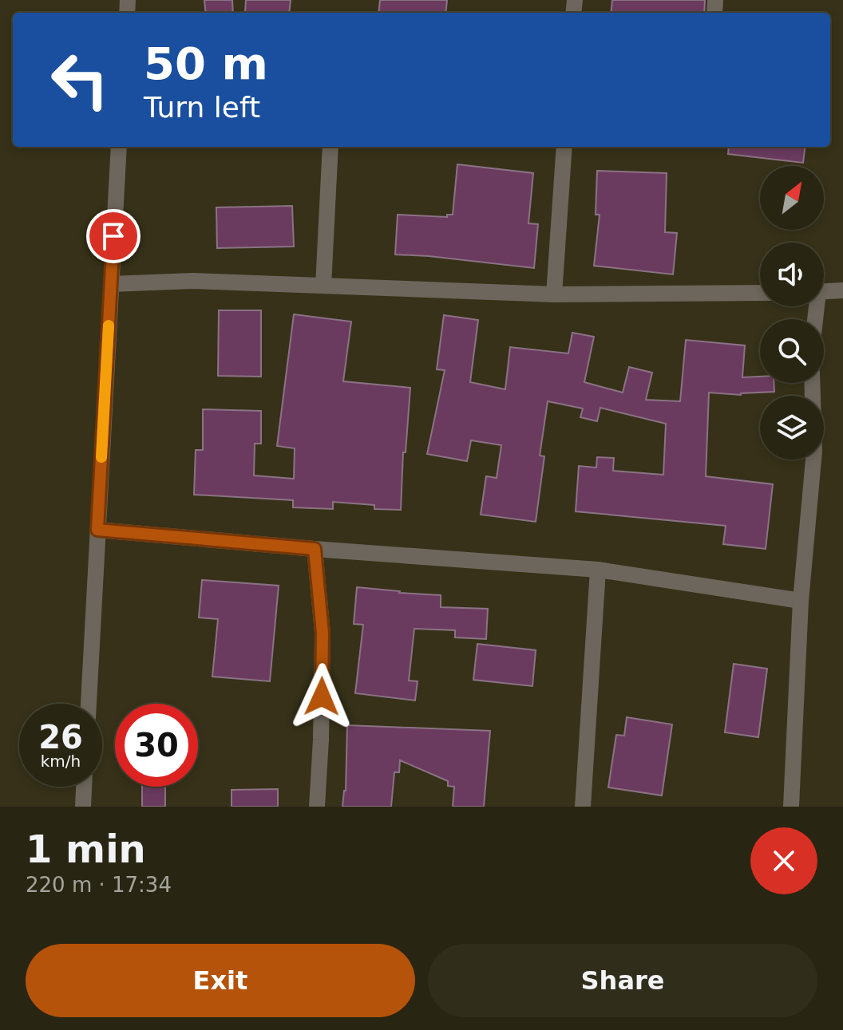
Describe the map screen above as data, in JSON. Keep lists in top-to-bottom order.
{
  "north": "top right",
  "page": {
    "turn": ["50 m", "Turn left"],
    "speed": "26 km/h",
    "limit": "30",
    "heading": ["1 min", "220 m · 17:34"],
    "buttons": ["Exit", "Share"]
  }
}
